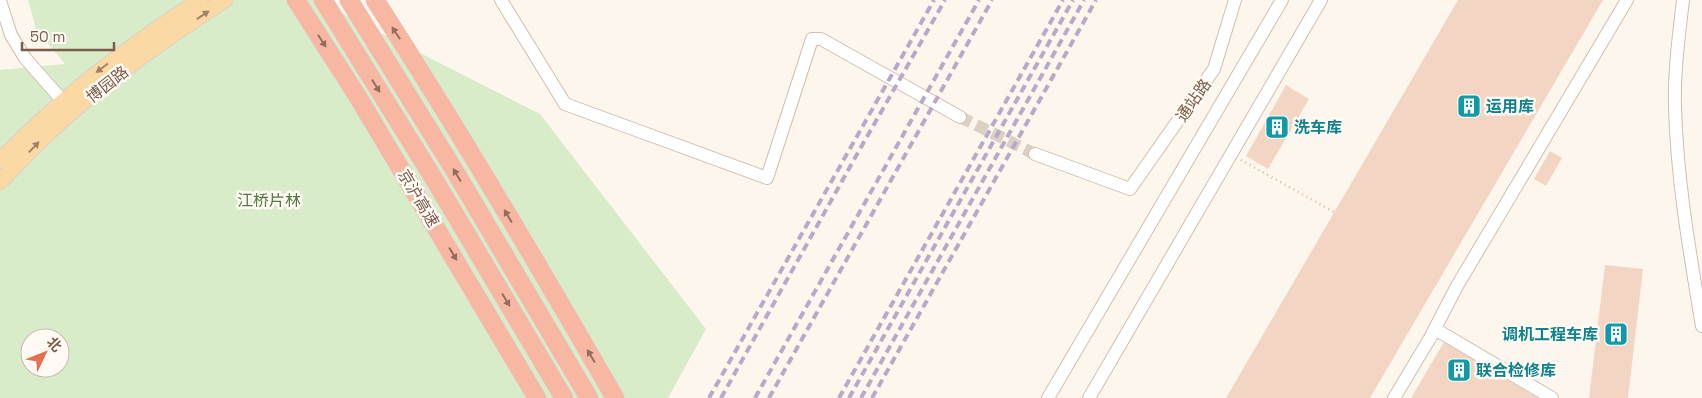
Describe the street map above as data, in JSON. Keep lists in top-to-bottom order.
{
  "streets": {
    "highway": ["京沪高速"],
    "main road": ["博园路"],
    "street": ["通站路"]
  },
  "parks": ["江桥片林"],
  "places": {
    "building": [
      "运用库",
      "洗车库",
      "调机工程车库",
      "联合检修库"
    ]
  },
  "scale_bar": "50 m",
  "north": "top right"
}
